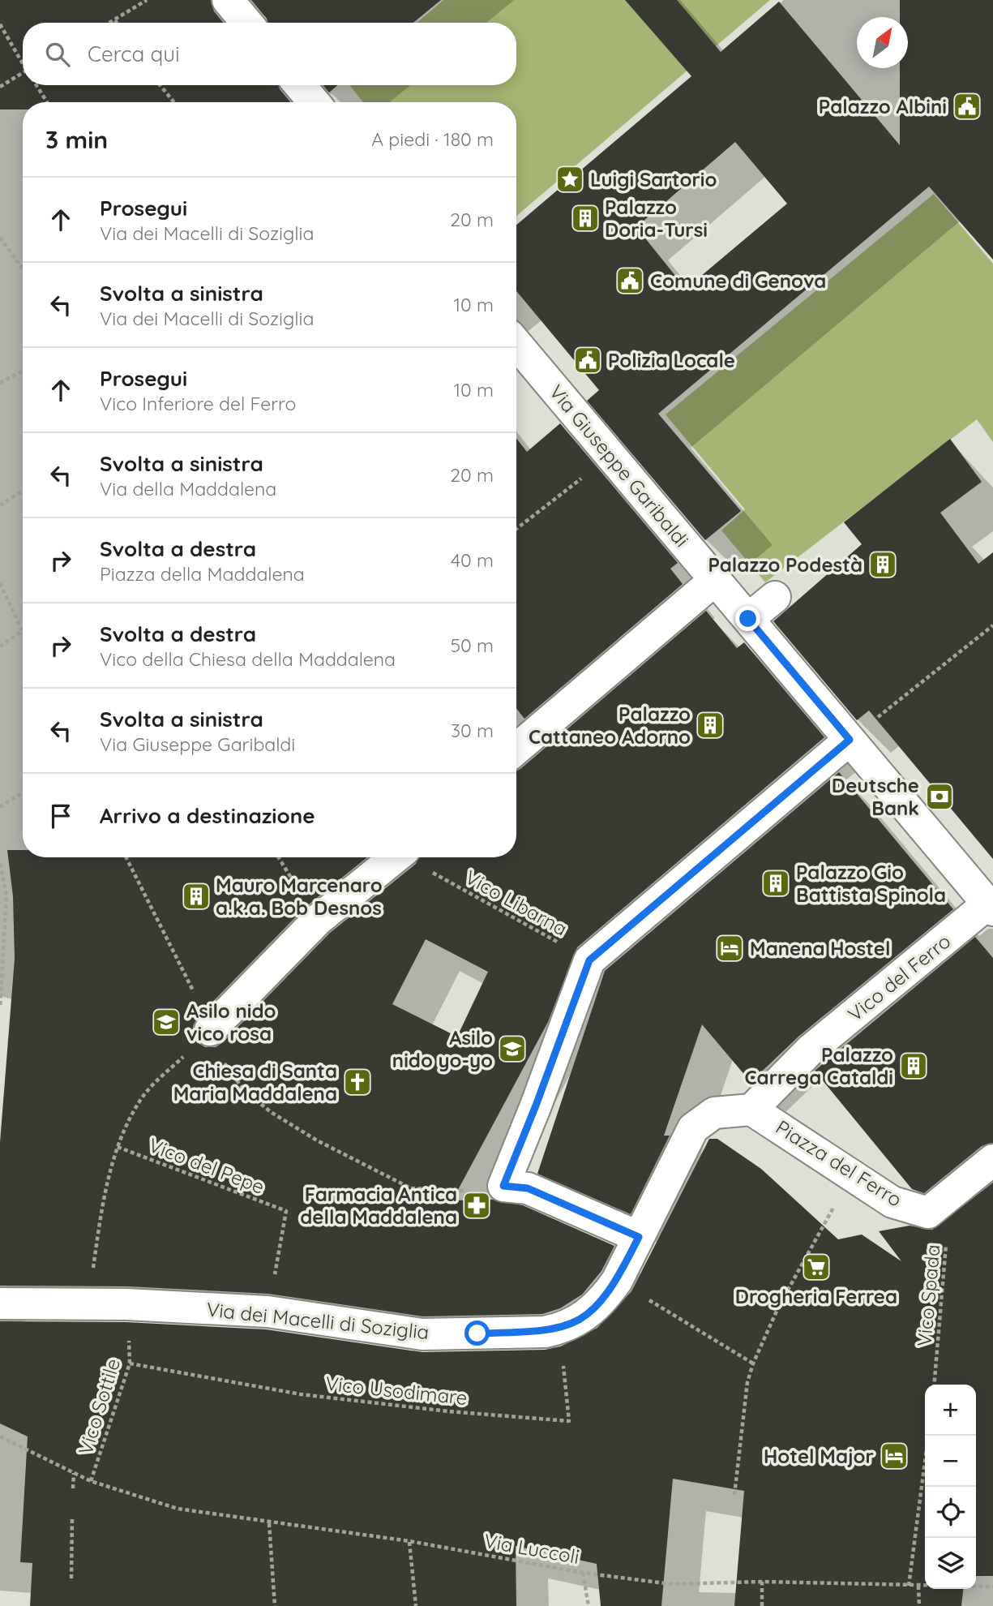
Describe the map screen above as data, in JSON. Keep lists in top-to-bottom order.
{
  "streets": {
    "street": [
      "Via Giuseppe Garibaldi",
      "Vico del Ferro",
      "Piazza del Ferro",
      "Via dei Macelli di Soziglia"
    ],
    "path": [
      "Vico Libarna",
      "Vico del Pepe",
      "Vico Spada",
      "Vico Usodimare",
      "Vico Sottile",
      "Via Luccoli"
    ]
  },
  "crossings": [
    ["Via Giuseppe Garibaldi", "Vico del Ferro"],
    ["Vico del Ferro", "Piazza del Ferro"],
    ["Piazza del Ferro", "Vico Spada"],
    ["Piazza del Ferro", "Via dei Macelli di Soziglia"],
    ["Vico del Pepe", "Via dei Macelli di Soziglia"],
    ["Via dei Macelli di Soziglia", "Vico Usodimare"],
    ["Via dei Macelli di Soziglia", "Vico Sottile"],
    ["Vico Usodimare", "Vico Sottile"],
    ["Vico Sottile", "Via Luccoli"]
  ],
  "places": {
    "public building": ["Palazzo Albini", "Comune di Genova", "Polizia Locale"],
    "place": ["Luigi Sartorio"],
    "building": [
      "Palazzo Doria-Tursi",
      "Palazzo Podestà",
      "Palazzo Cattaneo Adorno",
      "Palazzo Gio Battista Spinola",
      "Mauro Marcenaro a.k.a. Bob Desnos",
      "Palazzo Carrega Cataldi"
    ],
    "bank": ["Deutsche Bank"],
    "hotel": ["Manena Hostel", "Hotel Major"],
    "school or university": ["Asilo nido vico rosa", "Asilo nido yo-yo"],
    "church": ["Chiesa di Santa Maria Maddalena"],
    "pharmacy": ["Farmacia Antica della Maddalena"],
    "supermarket": ["Drogheria Ferrea"]
  },
  "north": "top right",
  "page": {
    "search": "Cerca qui",
    "heading": ["3 min", "A piedi · 180 m"],
    "list": [
      ["Prosegui", "Via dei Macelli di Soziglia", "20 m"],
      ["Svolta a sinistra", "Via dei Macelli di Soziglia", "10 m"],
      ["Prosegui", "Vico Inferiore del Ferro", "10 m"],
      ["Svolta a sinistra", "Via della Maddalena", "20 m"],
      ["Svolta a destra", "Piazza della Maddalena", "40 m"],
      ["Svolta a destra", "Vico della Chiesa della Maddalena", "50 m"],
      ["Svolta a sinistra", "Via Giuseppe Garibaldi", "30 m"],
      "Arrivo a destinazione"
    ],
    "map_buttons": ["+", "−"]
  }
}
